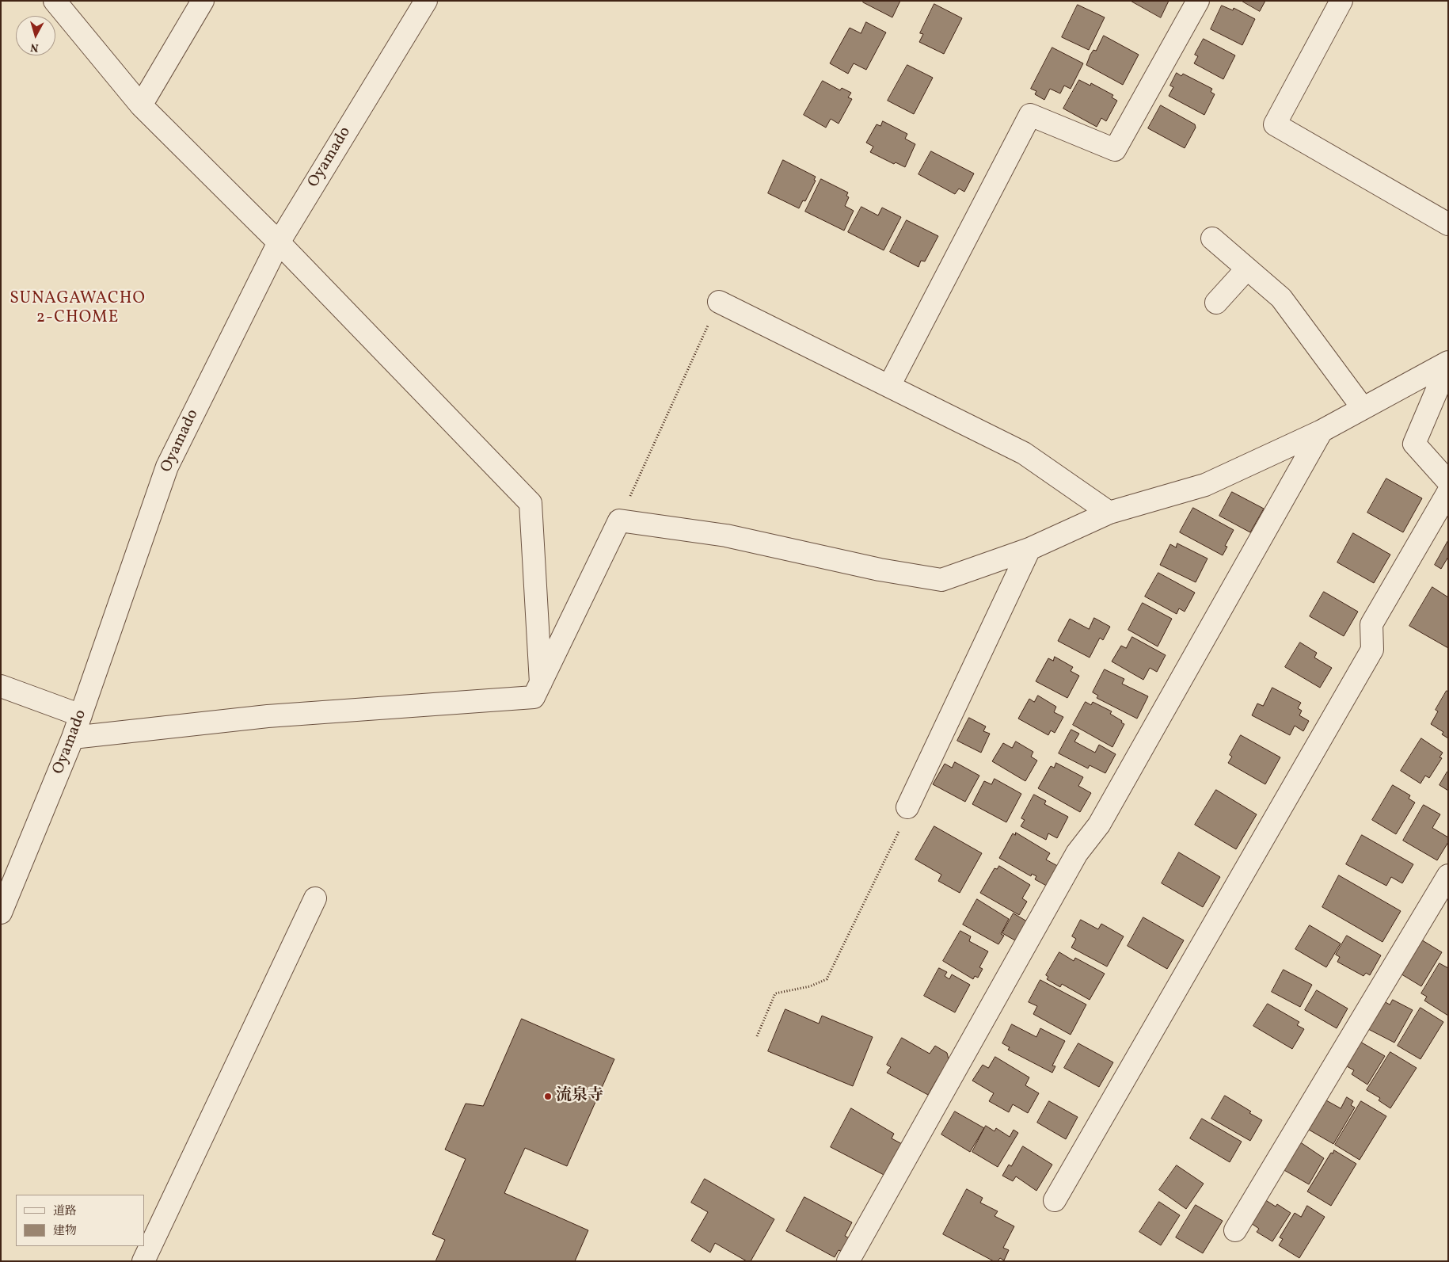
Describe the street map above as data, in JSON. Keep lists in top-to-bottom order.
{
  "streets": {
    "street": ["Oyamado"]
  },
  "districts": ["SUNAGAWACHO 2-CHOME"],
  "places": ["流泉寺"],
  "legend": ["道路", "建物"],
  "north": "bottom"
}
